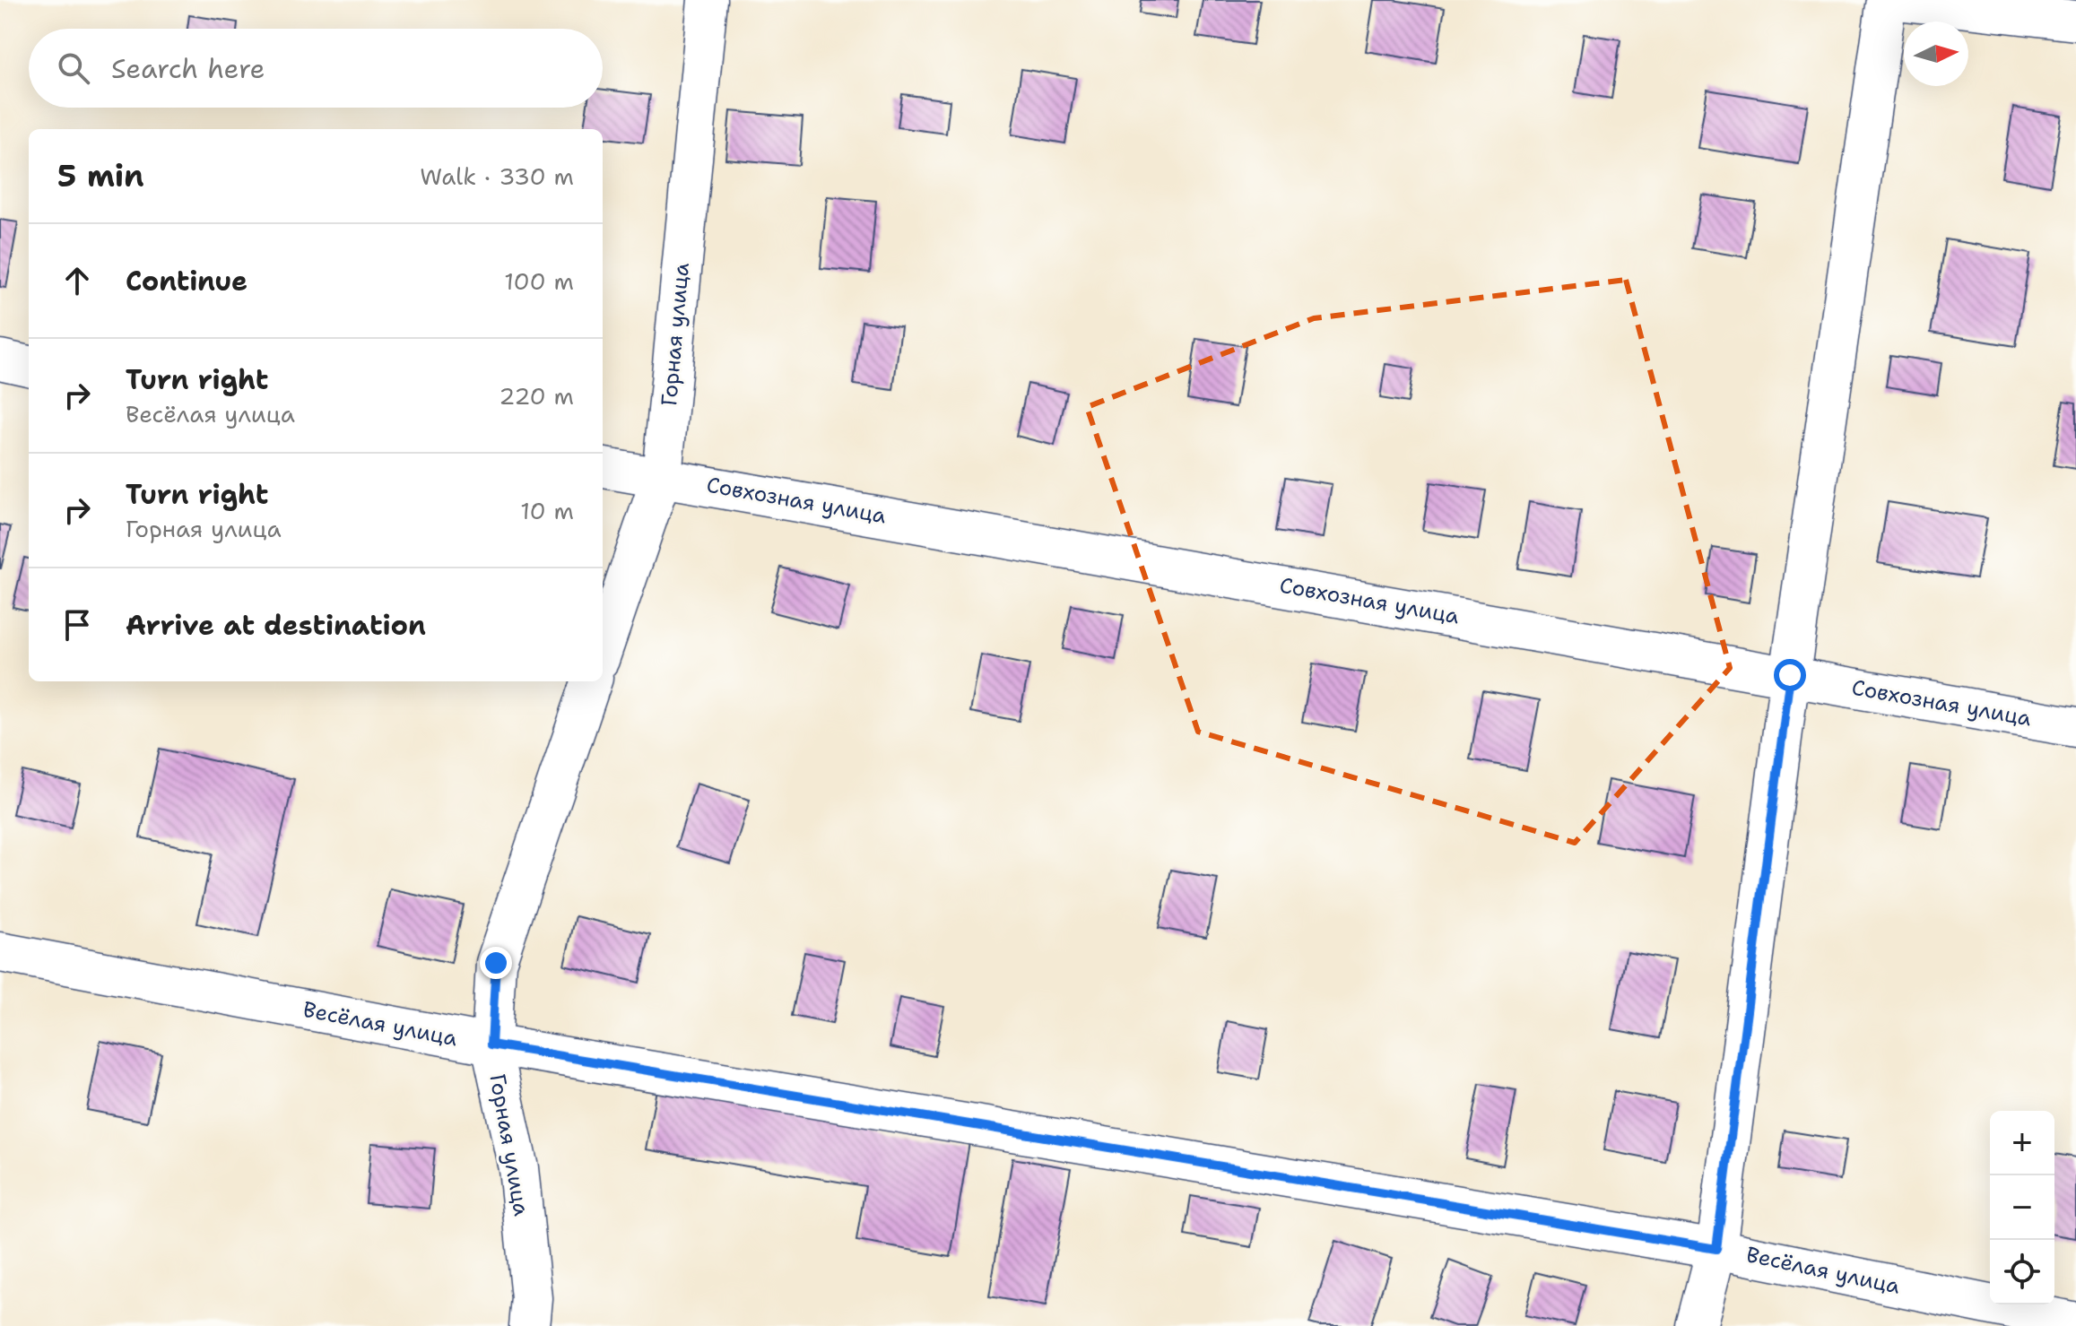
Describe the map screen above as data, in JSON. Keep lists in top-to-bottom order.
{
  "streets": {
    "street": ["Горная улица", "Совхозная улица", "Весёлая улица"]
  },
  "crossings": [
    ["Горная улица", "Совхозная улица"],
    ["Горная улица", "Весёлая улица"]
  ],
  "north": "right",
  "page": {
    "search": "Search here",
    "heading": ["5 min", "Walk · 330 m"],
    "list": [
      ["Continue", "100 m"],
      ["Turn right", "Весёлая улица", "220 m"],
      ["Turn right", "Горная улица", "10 m"],
      "Arrive at destination"
    ],
    "map_buttons": ["+", "−"]
  }
}
